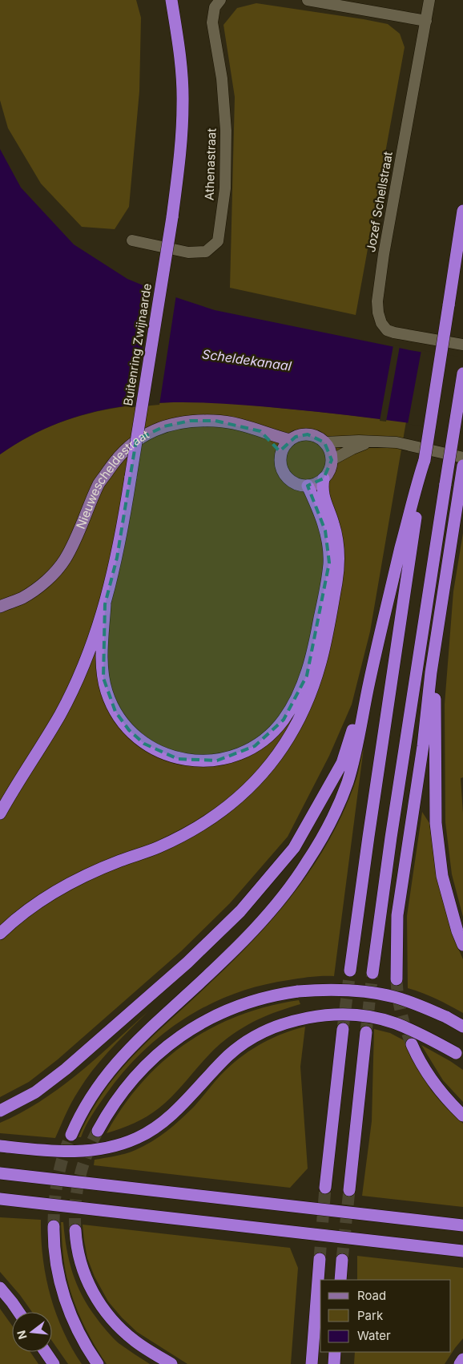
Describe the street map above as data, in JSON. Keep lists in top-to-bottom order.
{
  "streets": {
    "highway": ["Buitenring Zwijnaarde"],
    "main road": ["Nieuwescheldestraat"],
    "street": ["Athenastraat", "Jozef Schellstraat"]
  },
  "water": ["Scheldekanaal"],
  "legend": ["Road", "Park", "Water"],
  "north": "left"
}
